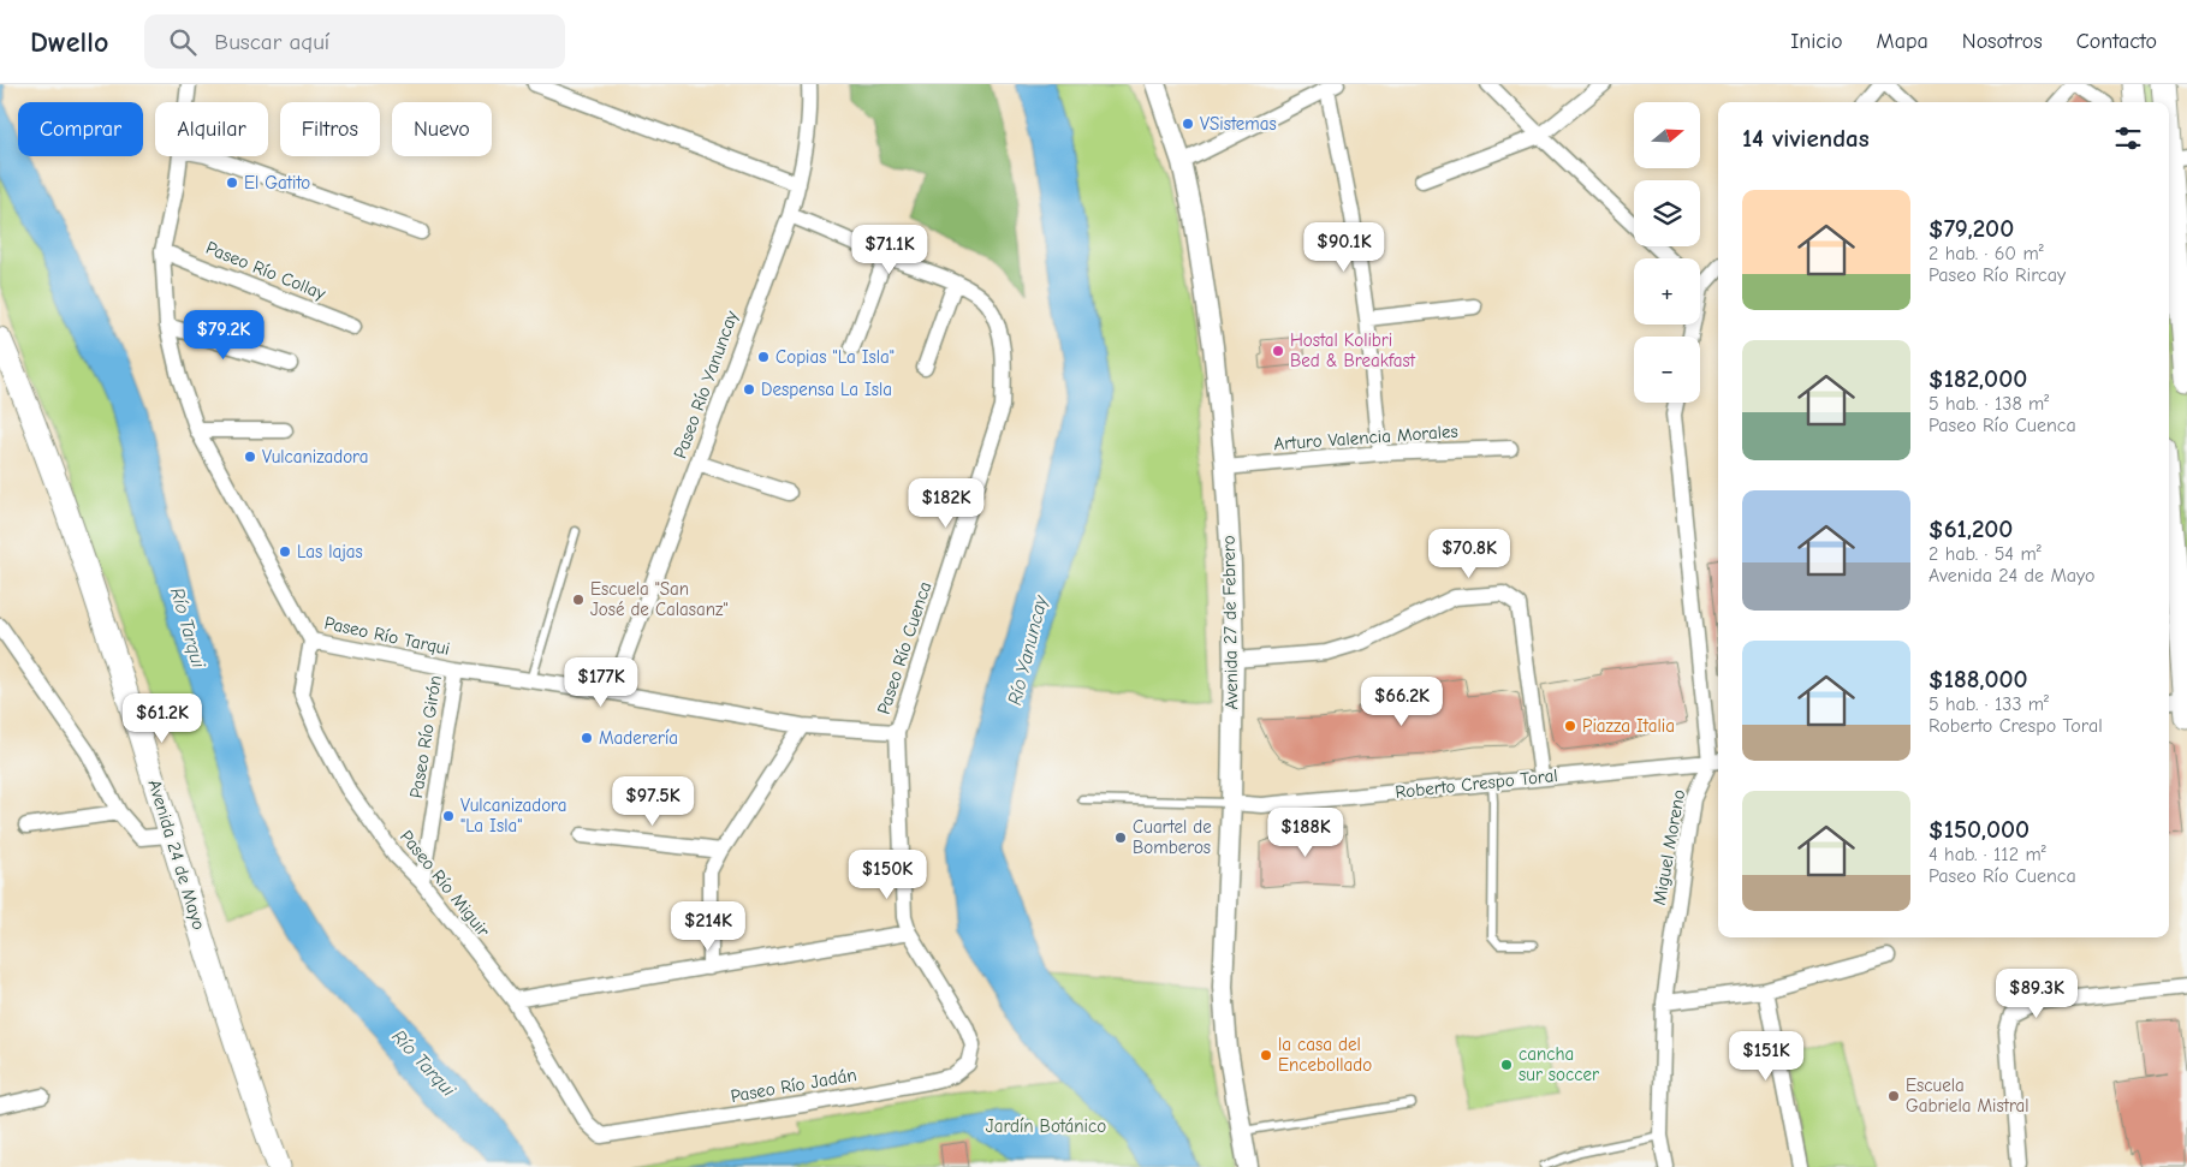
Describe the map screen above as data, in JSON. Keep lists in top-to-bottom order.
{
  "streets": {
    "main road": ["Avenida 24 de Mayo"],
    "street": [
      "Paseo Río Collay",
      "Paseo Río Yanuncay",
      "Arturo Valencia Morales",
      "Avenida 27 de Febrero",
      "Paseo Río Tarqui",
      "Paseo Río Cuenca",
      "Paseo Río Girón",
      "Roberto Crespo Toral",
      "Miguel Moreno",
      "Paseo Río Miguir",
      "Paseo Río Jadán"
    ]
  },
  "crossings": [
    ["Paseo Río Collay", "Paseo Río Tarqui"],
    ["Paseo Río Yanuncay", "Paseo Río Tarqui"],
    ["Arturo Valencia Morales", "Avenida 27 de Febrero"],
    ["Avenida 27 de Febrero", "Roberto Crespo Toral"],
    ["Paseo Río Tarqui", "Paseo Río Cuenca"],
    ["Paseo Río Tarqui", "Paseo Río Girón"],
    ["Paseo Río Tarqui", "Paseo Río Miguir"],
    ["Paseo Río Cuenca", "Paseo Río Jadán"],
    ["Paseo Río Girón", "Paseo Río Miguir"],
    ["Roberto Crespo Toral", "Miguel Moreno"],
    ["Paseo Río Miguir", "Paseo Río Jadán"]
  ],
  "water": ["Río Tarqui", "Río Yanuncay"],
  "parks": ["Jardín Botánico"],
  "places": [
    "VSistemas",
    "El Gatito",
    "Hostal Kolibri Bed & Breakfast",
    "Copias \"La Isla\"",
    "Despensa La Isla",
    "Vulcanizadora",
    "Las lajas",
    "Escuela \"San José de Calasanz\"",
    "Piazza Italia",
    "Maderería",
    "Vulcanizadora \"La Isla\"",
    "Cuartel de Bomberos",
    "la casa del Encebollado",
    "cancha sur soccer",
    "Escuela Gabriela Mistral"
  ],
  "north": "right",
  "page": {
    "header": "Dwello",
    "search": "Buscar aquí",
    "nav": [
      "Inicio",
      "Mapa",
      "Nosotros",
      "Contacto"
    ],
    "map_buttons": ["+", "−"],
    "chip": [
      "Comprar",
      "Alquilar",
      "Filtros",
      "Nuevo"
    ],
    "heading": "14 viviendas",
    "list": [
      {
        "name": "$79,200",
        "note": "2 hab. · 60 m² · Paseo Río Rircay"
      },
      {
        "name": "$182,000",
        "note": "5 hab. · 138 m² · Paseo Río Cuenca"
      },
      {
        "name": "$61,200",
        "note": "2 hab. · 54 m² · Avenida 24 de Mayo"
      },
      {
        "name": "$188,000",
        "note": "5 hab. · 133 m² · Roberto Crespo Toral"
      },
      {
        "name": "$150,000",
        "note": "4 hab. · 112 m² · Paseo Río Cuenca"
      }
    ],
    "price": [
      "$90.1K",
      "$71.1K",
      "$79.2K",
      "$182K",
      "$70.8K",
      "$177K",
      "$66.2K",
      "$61.2K",
      "$97.5K",
      "$188K",
      "$150K",
      "$214K",
      "$89.3K",
      "$151K"
    ]
  }
}
